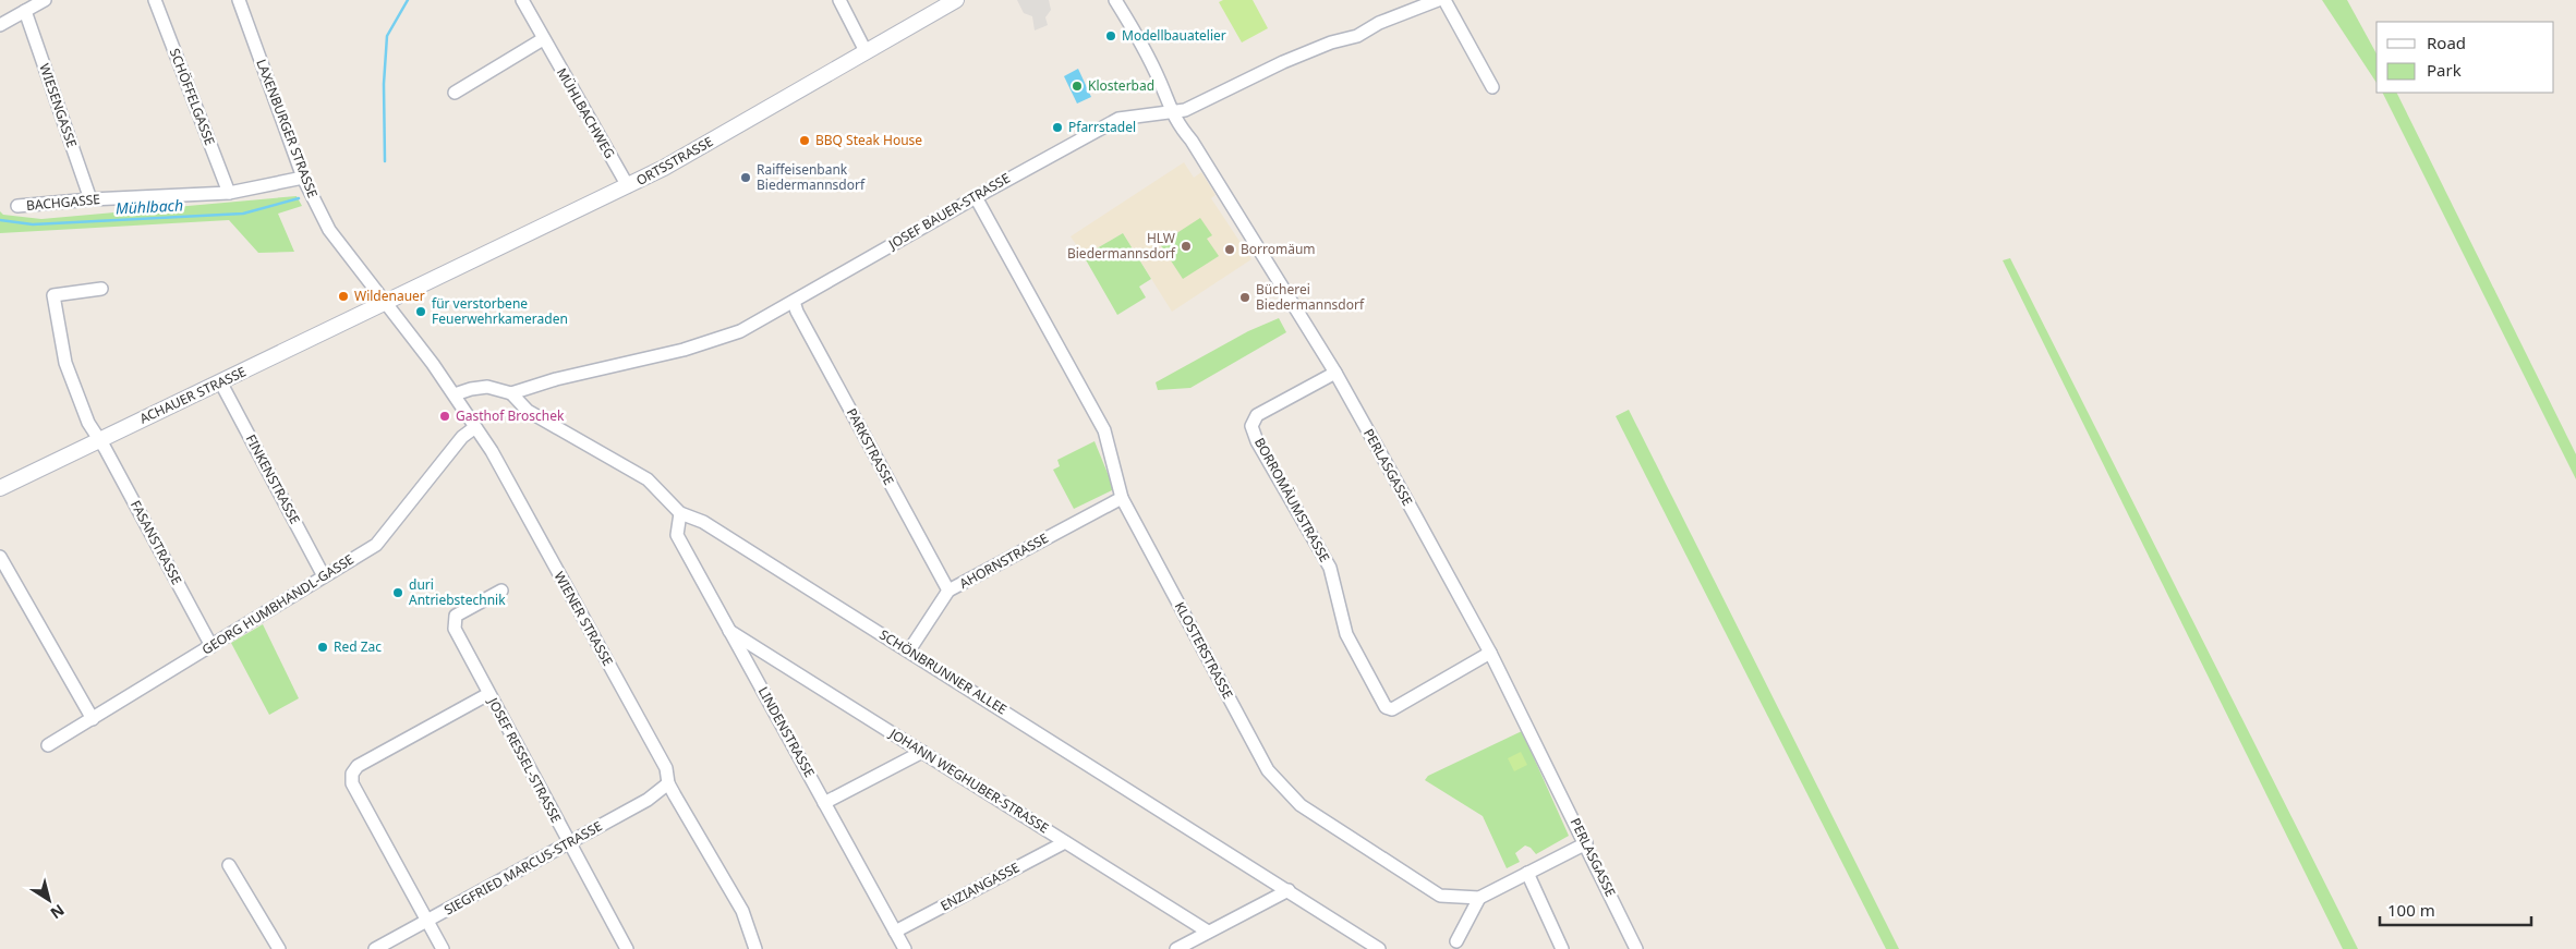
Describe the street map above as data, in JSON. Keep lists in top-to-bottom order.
{
  "streets": {
    "street": [
      "SCHÖFFELGASSE",
      "WIESENGASSE",
      "MÜHLBACHWEG",
      "LAXENBURGER STRASSE",
      "ORTSSTRASSE",
      "BACHGASSE",
      "JOSEF BAUER-STRASSE",
      "ACHAUER STRASSE",
      "PARKSTRASSE",
      "PERLASGASSE",
      "FINKENSTRASSE",
      "BORROMÄUMSTRASSE",
      "FASANSTRASSE",
      "AHORNSTRASSE",
      "GEORG HUMBHANDL-GASSE",
      "WIENER STRASSE",
      "KLOSTERSTRASSE",
      "SCHÖNBRUNNER ALLEE",
      "LINDENSTRASSE",
      "JOSEF RESSEL-STRASSE",
      "JOHANN WEGHUBER-STRASSE",
      "SIEGFRIED MARCUS-STRASSE",
      "ENZIANGASSE"
    ]
  },
  "crossings": [
    ["SCHÖFFELGASSE", "BACHGASSE"],
    ["WIESENGASSE", "BACHGASSE"],
    ["MÜHLBACHWEG", "ORTSSTRASSE"],
    ["LAXENBURGER STRASSE", "ORTSSTRASSE"],
    ["LAXENBURGER STRASSE", "BACHGASSE"],
    ["LAXENBURGER STRASSE", "ACHAUER STRASSE"],
    ["LAXENBURGER STRASSE", "WIENER STRASSE"],
    ["ORTSSTRASSE", "ACHAUER STRASSE"],
    ["ORTSSTRASSE", "WIENER STRASSE"],
    ["JOSEF BAUER-STRASSE", "PARKSTRASSE"],
    ["JOSEF BAUER-STRASSE", "PERLASGASSE"],
    ["JOSEF BAUER-STRASSE", "KLOSTERSTRASSE"],
    ["JOSEF BAUER-STRASSE", "SCHÖNBRUNNER ALLEE"],
    ["ACHAUER STRASSE", "FINKENSTRASSE"],
    ["ACHAUER STRASSE", "FASANSTRASSE"],
    ["ACHAUER STRASSE", "WIENER STRASSE"],
    ["PARKSTRASSE", "AHORNSTRASSE"],
    ["PERLASGASSE", "BORROMÄUMSTRASSE"],
    ["FINKENSTRASSE", "GEORG HUMBHANDL-GASSE"],
    ["FASANSTRASSE", "GEORG HUMBHANDL-GASSE"],
    ["AHORNSTRASSE", "KLOSTERSTRASSE"],
    ["AHORNSTRASSE", "SCHÖNBRUNNER ALLEE"],
    ["GEORG HUMBHANDL-GASSE", "WIENER STRASSE"],
    ["WIENER STRASSE", "SIEGFRIED MARCUS-STRASSE"],
    ["SCHÖNBRUNNER ALLEE", "LINDENSTRASSE"],
    ["LINDENSTRASSE", "JOHANN WEGHUBER-STRASSE"],
    ["LINDENSTRASSE", "ENZIANGASSE"],
    ["JOSEF RESSEL-STRASSE", "SIEGFRIED MARCUS-STRASSE"],
    ["JOHANN WEGHUBER-STRASSE", "ENZIANGASSE"]
  ],
  "water": ["Mühlbach"],
  "places": [
    "Modellbauatelier",
    "Klosterbad",
    "Pfarrstadel",
    "BBQ Steak House",
    "Raiffeisenbank Biedermannsdorf",
    "HLW Biedermannsdorf",
    "Borromäum",
    "Wildenauer",
    "Bücherei Biedermannsdorf",
    "für verstorbene Feuerwehrkameraden",
    "Gasthof Broschek",
    "duri Antriebstechnik",
    "Red Zac"
  ],
  "legend": ["Road", "Park"],
  "scale_bar": "100 m",
  "north": "bottom right"
}
